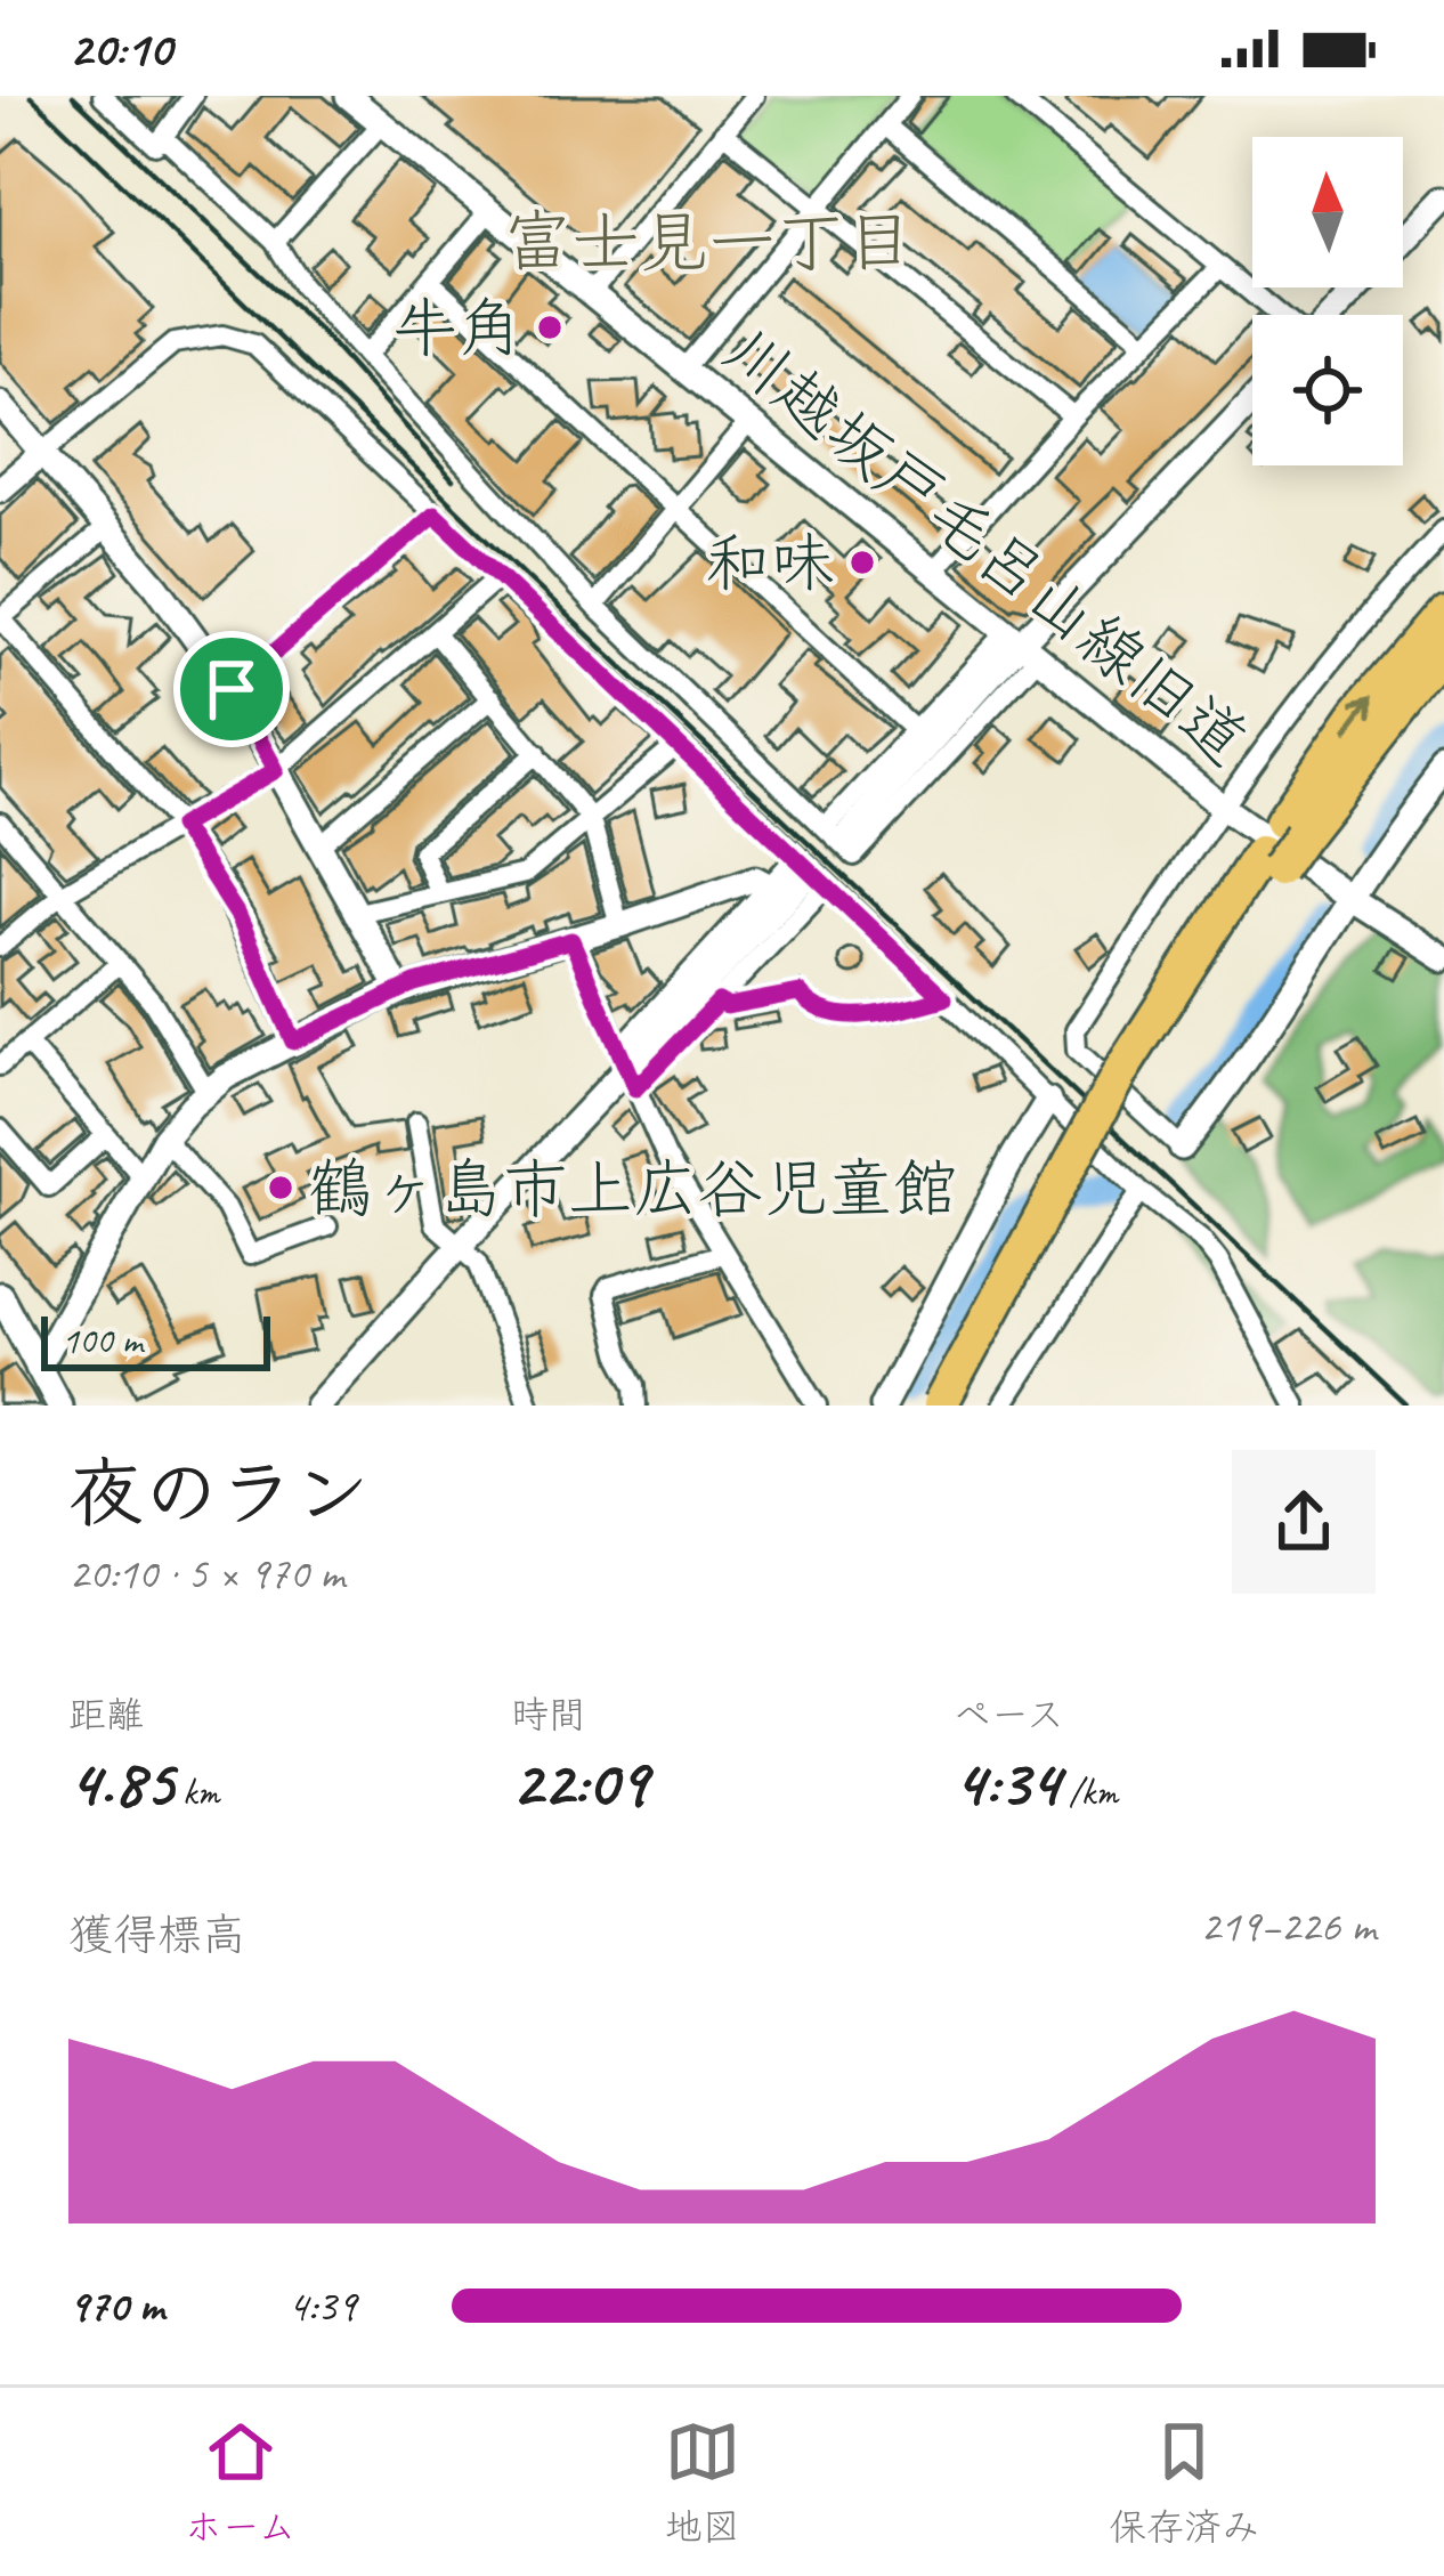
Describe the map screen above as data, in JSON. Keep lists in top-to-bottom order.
{
  "streets": {
    "street": ["川越坂戸毛呂山線旧道"]
  },
  "districts": ["富士見一丁目"],
  "places": ["牛角", "和味", "鶴ヶ島市上広谷児童館"],
  "scale_bar": "100 m",
  "north": "top",
  "page": {
    "status": "20:10",
    "scale": "100 m",
    "heading": ["夜のラン", "20:10 · 5 × 970 m"],
    "stats": [
      ["距離", "4.85 km"],
      ["時間", "22:09"],
      ["ペース", "4:34 /km"]
    ],
    "chart": ["獲得標高", "219–226 m"],
    "list": [
      {
        "name": "970 m",
        "note": "4:39"
      }
    ],
    "tabs": ["ホーム", "地図", "保存済み"]
  }
}
